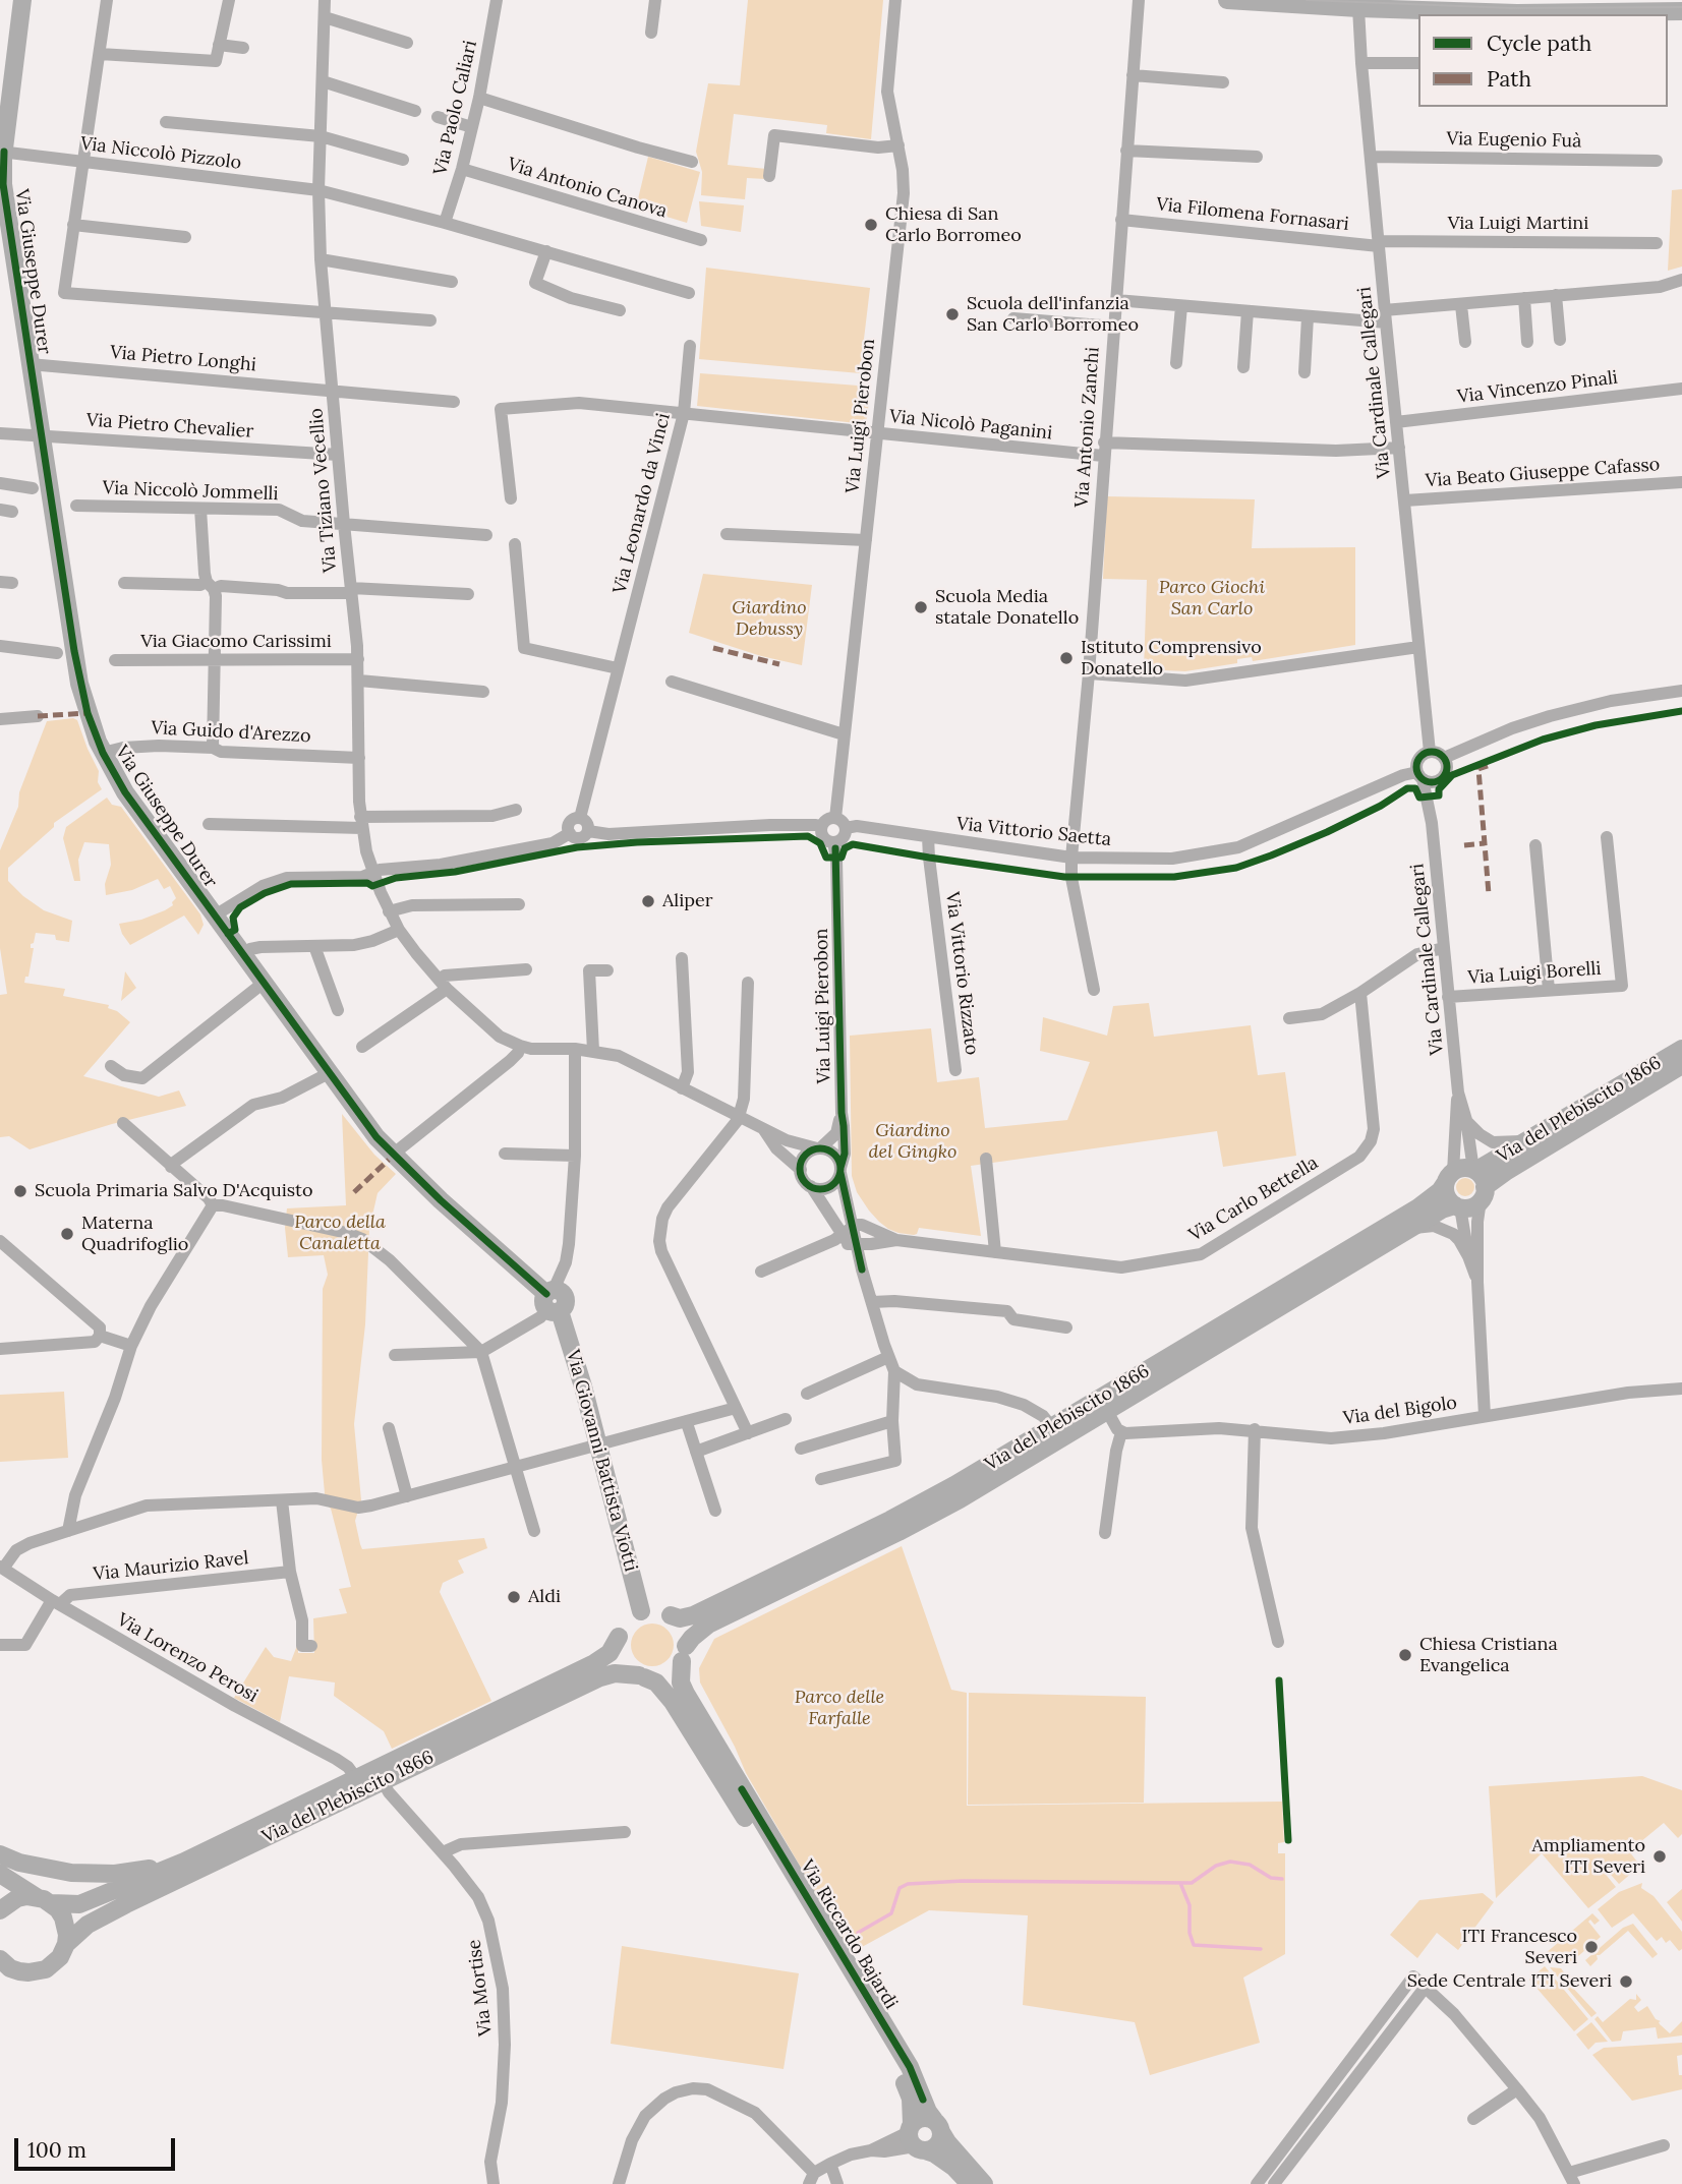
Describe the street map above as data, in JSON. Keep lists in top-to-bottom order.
{
  "streets": {
    "main road": [
      "Via Giuseppe Durer",
      "Via del Plebiscito 1866",
      "Via Giovanni Battista Viotti",
      "Via Riccardo Bajardi"
    ],
    "street": [
      "Via Paolo Caliari",
      "Via Eugenio Fuà",
      "Via Niccolò Pizzolo",
      "Via Antonio Canova",
      "Via Filomena Fornasari",
      "Via Luigi Martini",
      "Via Pietro Longhi",
      "Via Cardinale Callegari",
      "Via Vincenzo Pinali",
      "Via Luigi Pierobon",
      "Via Nicolò Paganini",
      "Via Pietro Chevalier",
      "Via Antonio Zanchi",
      "Via Beato Giuseppe Cafasso",
      "Via Tiziano Vecellio",
      "Via Niccolò Jommelli",
      "Via Leonardo da Vinci",
      "Via Giacomo Carissimi",
      "Via Guido d'Arezzo",
      "Via Vittorio Saetta",
      "Via Vittorio Rizzato",
      "Via Luigi Borelli",
      "Via Carlo Bettella",
      "Via del Bigolo",
      "Via Maurizio Ravel",
      "Via Lorenzo Perosi",
      "Via Mortise"
    ]
  },
  "crossings": [
    ["Via Paolo Caliari", "Via Niccolò Pizzolo"],
    ["Via Paolo Caliari", "Via Antonio Canova"],
    ["Via Eugenio Fuà", "Via Cardinale Callegari"],
    ["Via Niccolò Pizzolo", "Via Giuseppe Durer"],
    ["Via Niccolò Pizzolo", "Via Tiziano Vecellio"],
    ["Via Filomena Fornasari", "Via Luigi Martini"],
    ["Via Filomena Fornasari", "Via Cardinale Callegari"],
    ["Via Filomena Fornasari", "Via Antonio Zanchi"],
    ["Via Luigi Martini", "Via Cardinale Callegari"],
    ["Via Giuseppe Durer", "Via Pietro Longhi"],
    ["Via Giuseppe Durer", "Via Pietro Chevalier"],
    ["Via Giuseppe Durer", "Via Guido d'Arezzo"],
    ["Via Giuseppe Durer", "Via Giovanni Battista Viotti"],
    ["Via Pietro Longhi", "Via Tiziano Vecellio"],
    ["Via Cardinale Callegari", "Via Vincenzo Pinali"],
    ["Via Cardinale Callegari", "Via Nicolò Paganini"],
    ["Via Cardinale Callegari", "Via Beato Giuseppe Cafasso"],
    ["Via Cardinale Callegari", "Via Vittorio Saetta"],
    ["Via Cardinale Callegari", "Via Luigi Borelli"],
    ["Via Cardinale Callegari", "Via del Plebiscito 1866"],
    ["Via Luigi Pierobon", "Via Nicolò Paganini"],
    ["Via Luigi Pierobon", "Via Tiziano Vecellio"],
    ["Via Luigi Pierobon", "Via Vittorio Saetta"],
    ["Via Nicolò Paganini", "Via Antonio Zanchi"],
    ["Via Nicolò Paganini", "Via Leonardo da Vinci"],
    ["Via Pietro Chevalier", "Via Tiziano Vecellio"],
    ["Via Antonio Zanchi", "Via Vittorio Saetta"],
    ["Via Tiziano Vecellio", "Via Niccolò Jommelli"],
    ["Via Tiziano Vecellio", "Via Giacomo Carissimi"],
    ["Via Tiziano Vecellio", "Via Guido d'Arezzo"],
    ["Via Vittorio Saetta", "Via Vittorio Rizzato"],
    ["Via del Plebiscito 1866", "Via Giovanni Battista Viotti"],
    ["Via del Plebiscito 1866", "Via Lorenzo Perosi"],
    ["Via del Plebiscito 1866", "Via Riccardo Bajardi"],
    ["Via del Plebiscito 1866", "Via Mortise"],
    ["Via Giovanni Battista Viotti", "Via Riccardo Bajardi"],
    ["Via Maurizio Ravel", "Via Lorenzo Perosi"]
  ],
  "parks": [
    "Parco Giochi San Carlo",
    "Giardino Debussy",
    "Giardino del Gingko",
    "Parco della Canaletta",
    "Parco delle Farfalle"
  ],
  "places": [
    "Chiesa di San Carlo Borromeo",
    "Scuola dell'infanzia San Carlo Borromeo",
    "Scuola Media statale Donatello",
    "Istituto Comprensivo Donatello",
    "Aliper",
    "Scuola Primaria Salvo D'Acquisto",
    "Materna Quadrifoglio",
    "Aldi",
    "Chiesa Cristiana Evangelica",
    "Ampliamento ITI Severi",
    "ITI Francesco Severi",
    "Sede Centrale ITI Severi"
  ],
  "legend": ["Cycle path", "Path"],
  "scale_bar": "100 m"
}
